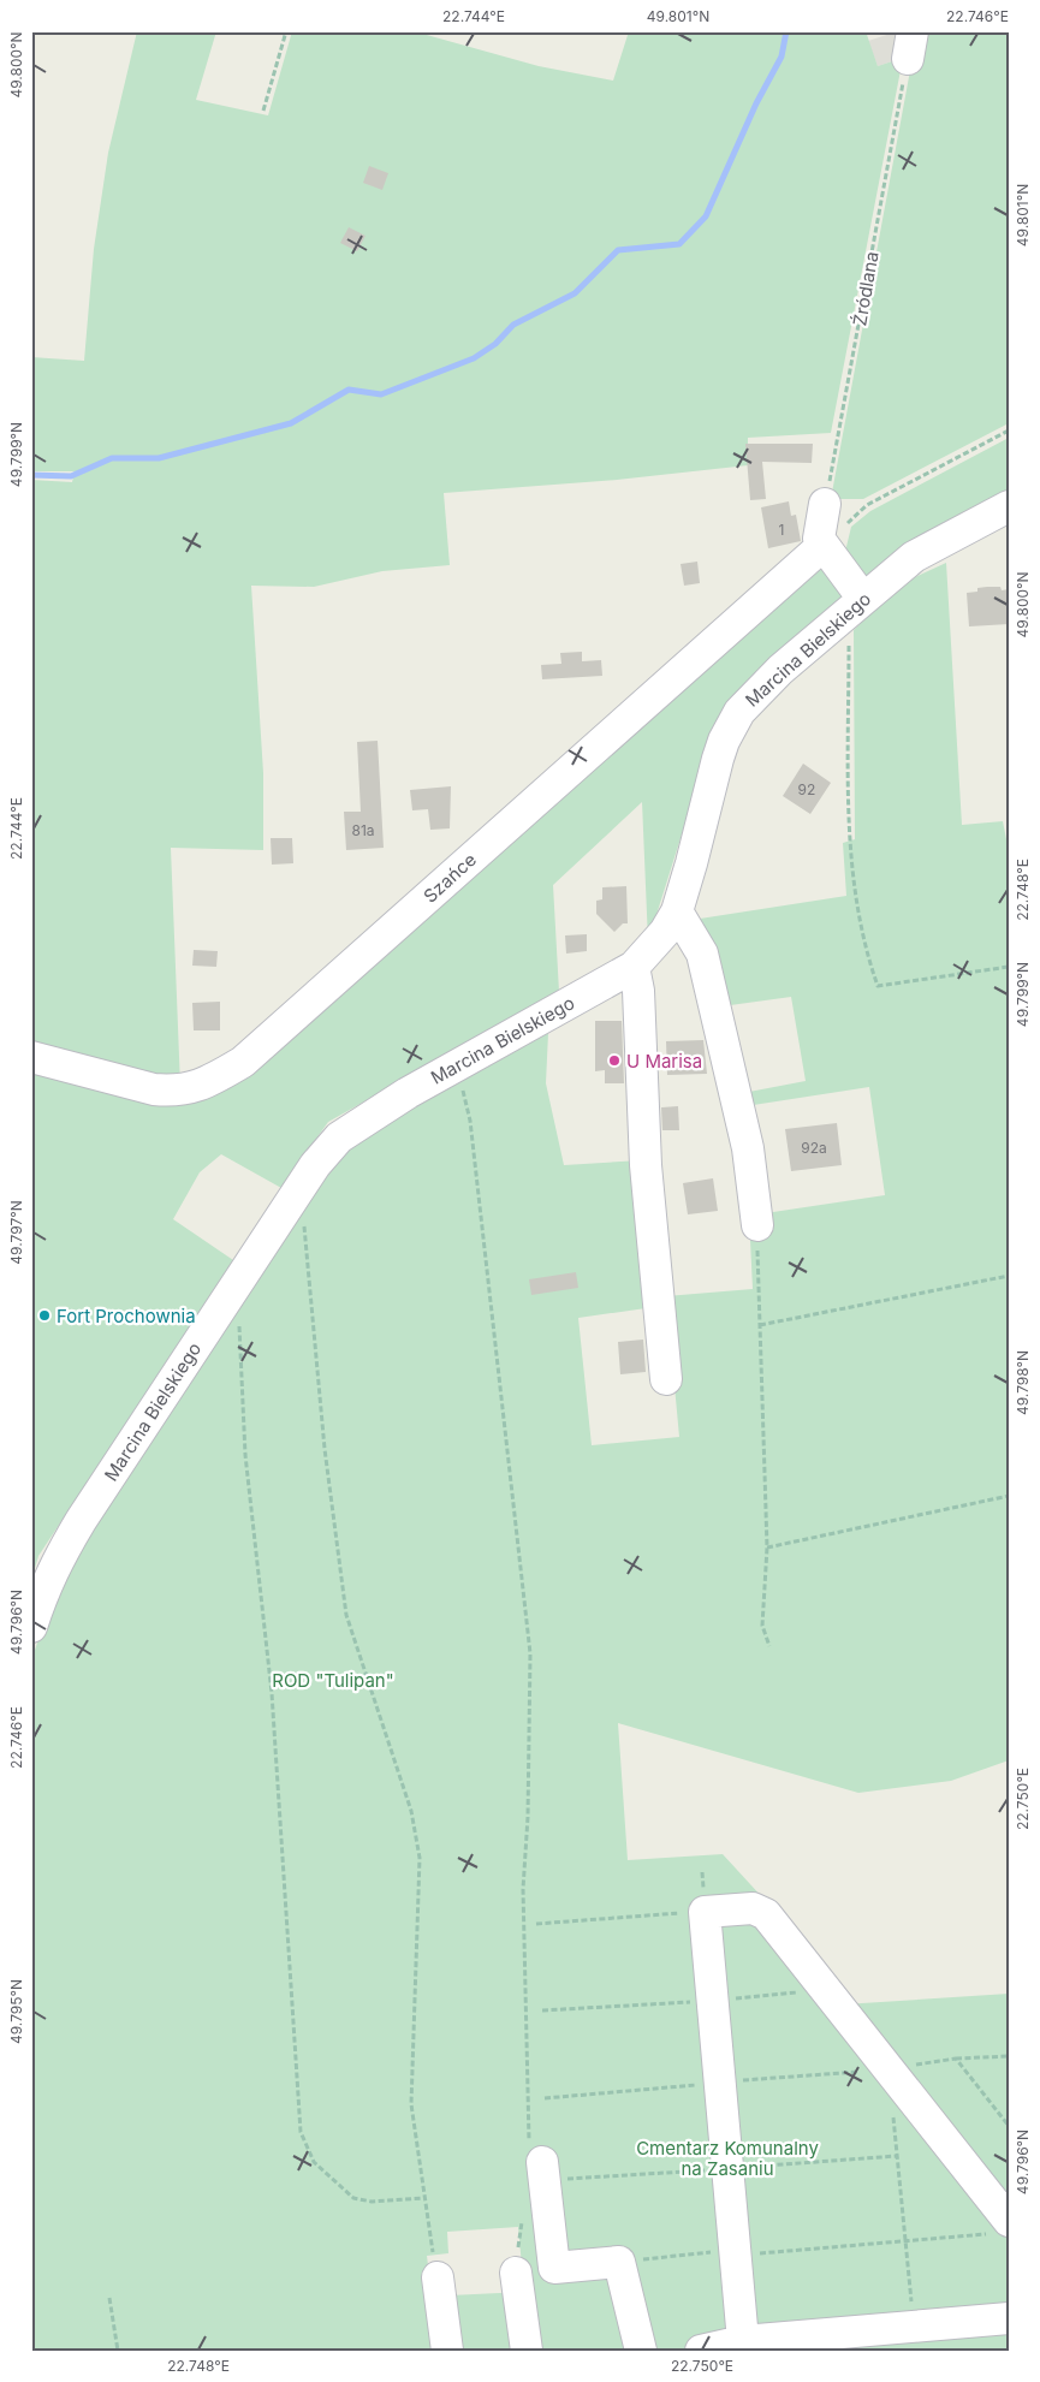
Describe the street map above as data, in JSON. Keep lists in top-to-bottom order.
{
  "streets": {
    "street": ["Marcina Bielskiego", "Szańce"],
    "path": ["Źródlana"]
  },
  "parks": ["ROD \"Tulipan\"", "Cmentarz Komunalny na Zasaniu"],
  "places": ["U Marisa", "Fort Prochownia"],
  "house_numbers": [
    "1",
    "92",
    "81a",
    "92a"
  ],
  "coordinates": [
    "22.744°E",
    "49.801°N",
    "22.746°E",
    "49.800°N",
    "49.799°N",
    "22.748°E",
    "49.797°N",
    "49.798°N",
    "49.796°N",
    "22.750°E",
    "49.795°N"
  ]
}
